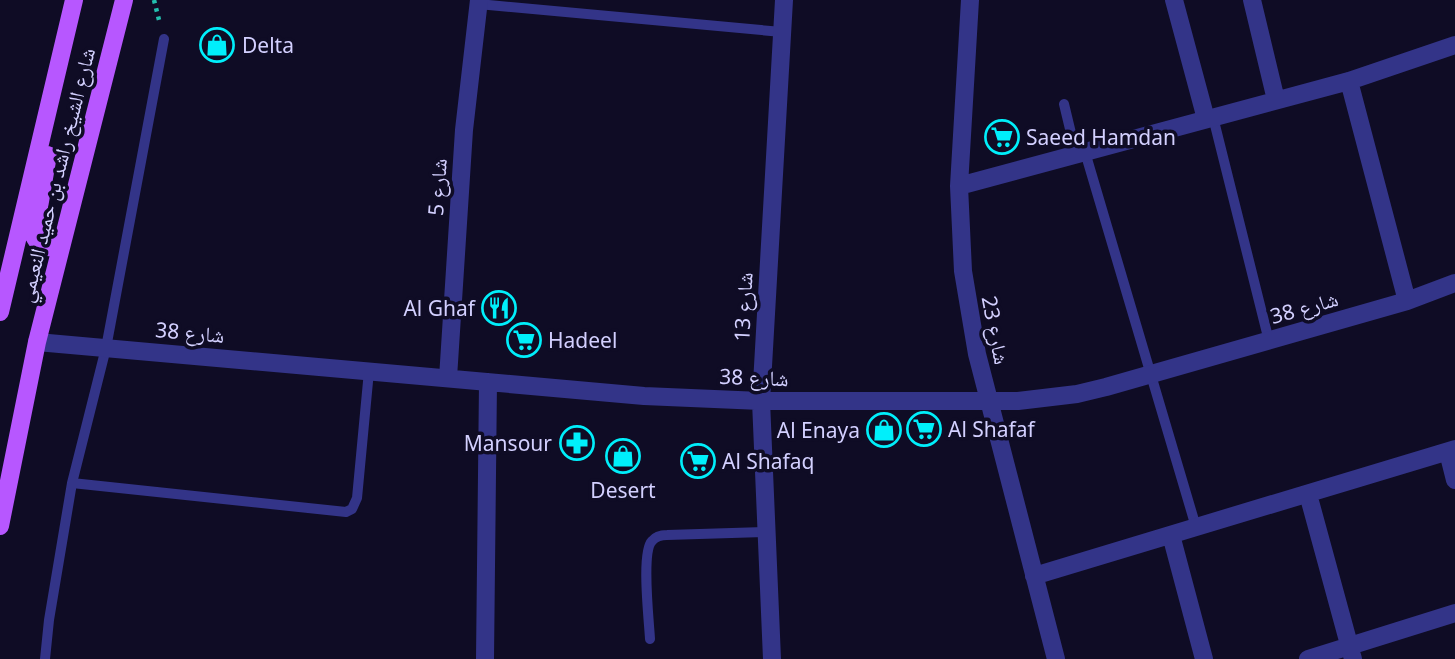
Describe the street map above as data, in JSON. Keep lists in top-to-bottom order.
{
  "streets": {
    "main road": ["شارع الشيخ راشد بن حميد النعيمي"],
    "street": [
      "شارع 5",
      "شارع 13",
      "شارع 38",
      "شارع 23"
    ]
  },
  "crossings": [
    ["شارع الشيخ راشد بن حميد النعيمي", "شارع 38"],
    ["شارع 5", "شارع 38"],
    ["شارع 13", "شارع 38"],
    ["شارع 38", "شارع 23"]
  ],
  "places": {
    "shop": ["Delta", "Al Enaya", "Desert"],
    "supermarket": [
      "Saeed Hamdan",
      "Hadeel",
      "Al Shafaf",
      "Al Shafaq"
    ],
    "restaurant": ["Al Ghaf"],
    "pharmacy": ["Mansour"]
  }
}
